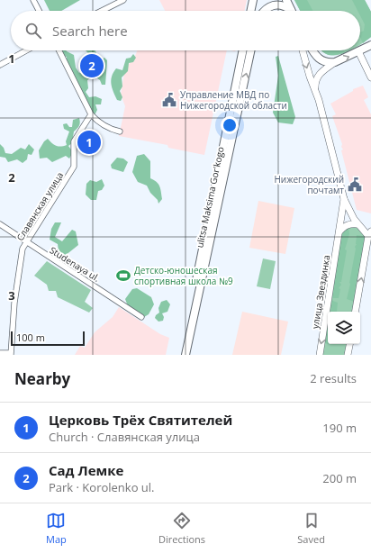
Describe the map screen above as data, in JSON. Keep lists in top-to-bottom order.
{
  "streets": {
    "main road": ["ulitsa Maksima Gor'kogo"],
    "street": ["Славянская улица", "Studenaya ul.", "улица Звездинка"]
  },
  "crossings": [
    ["Славянская улица", "Studenaya ul."]
  ],
  "places": {
    "public building": ["Управление МВД по Нижегородской области", "Нижегородский почтамт"],
    "sports": ["Детско-юношеская спортивная школа №9"]
  },
  "scale_bar": "100 m",
  "page": {
    "search": "Search here",
    "pins": ["2", "1"],
    "scale": "100 m",
    "heading": ["Nearby", "2 results"],
    "list": [
      {
        "mark": "1",
        "name": "Церковь Трёх Святителей",
        "note": "Church · Славянская улица",
        "value": "190 m"
      },
      {
        "mark": "2",
        "name": "Сад Лемке",
        "note": "Park · Korolenko ul.",
        "value": "200 m"
      }
    ],
    "nav": ["Map", "Directions", "Saved"]
  },
  "grid": {
    "rows": ["1", "2", "3"]
  }
}
